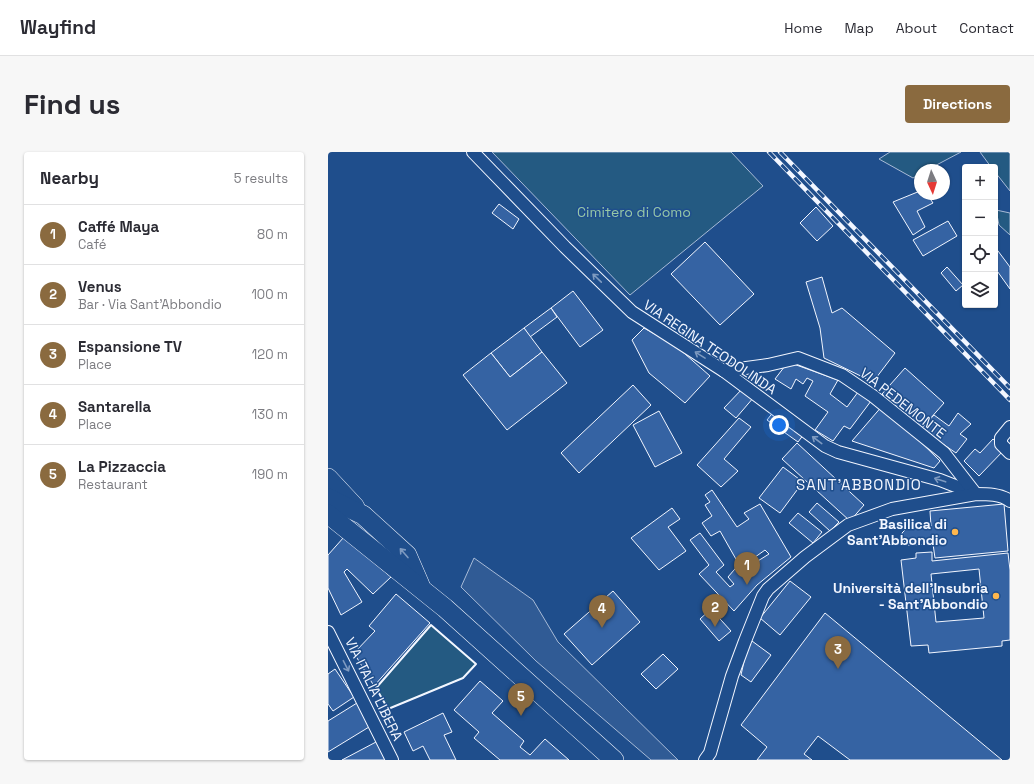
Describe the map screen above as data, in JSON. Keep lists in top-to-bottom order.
{
  "streets": {
    "street": ["VIA REGINA TEODOLINDA", "VIA PEDEMONTE", "VIA ITALIA LIBERA"]
  },
  "crossings": [
    ["VIA REGINA TEODOLINDA", "VIA PEDEMONTE"]
  ],
  "one_way": ["VIA REGINA TEODOLINDA", "VIA ITALIA LIBERA"],
  "districts": ["SANT'ABBONDIO"],
  "parks": ["Cimitero di Como"],
  "places": ["Basilica di Sant'Abbondio", "Università dell'Insubria - Sant'Abbondio"],
  "north": "bottom",
  "page": {
    "header": "Wayfind",
    "nav": [
      "Home",
      "Map",
      "About",
      "Contact"
    ],
    "buttons": "Directions",
    "title": "Find us",
    "heading": ["Nearby", "5 results"],
    "map_buttons": ["+", "−"],
    "list": [
      {
        "mark": "1",
        "name": "Caffé Maya",
        "note": "Café",
        "value": "80 m"
      },
      {
        "mark": "2",
        "name": "Venus",
        "note": "Bar · Via Sant'Abbondio",
        "value": "100 m"
      },
      {
        "mark": "3",
        "name": "Espansione TV",
        "note": "Place",
        "value": "120 m"
      },
      {
        "mark": "4",
        "name": "Santarella",
        "note": "Place",
        "value": "130 m"
      },
      {
        "mark": "5",
        "name": "La Pizzaccia",
        "note": "Restaurant",
        "value": "190 m"
      }
    ],
    "pins": [
      "1",
      "2",
      "4",
      "3",
      "5"
    ]
  }
}
